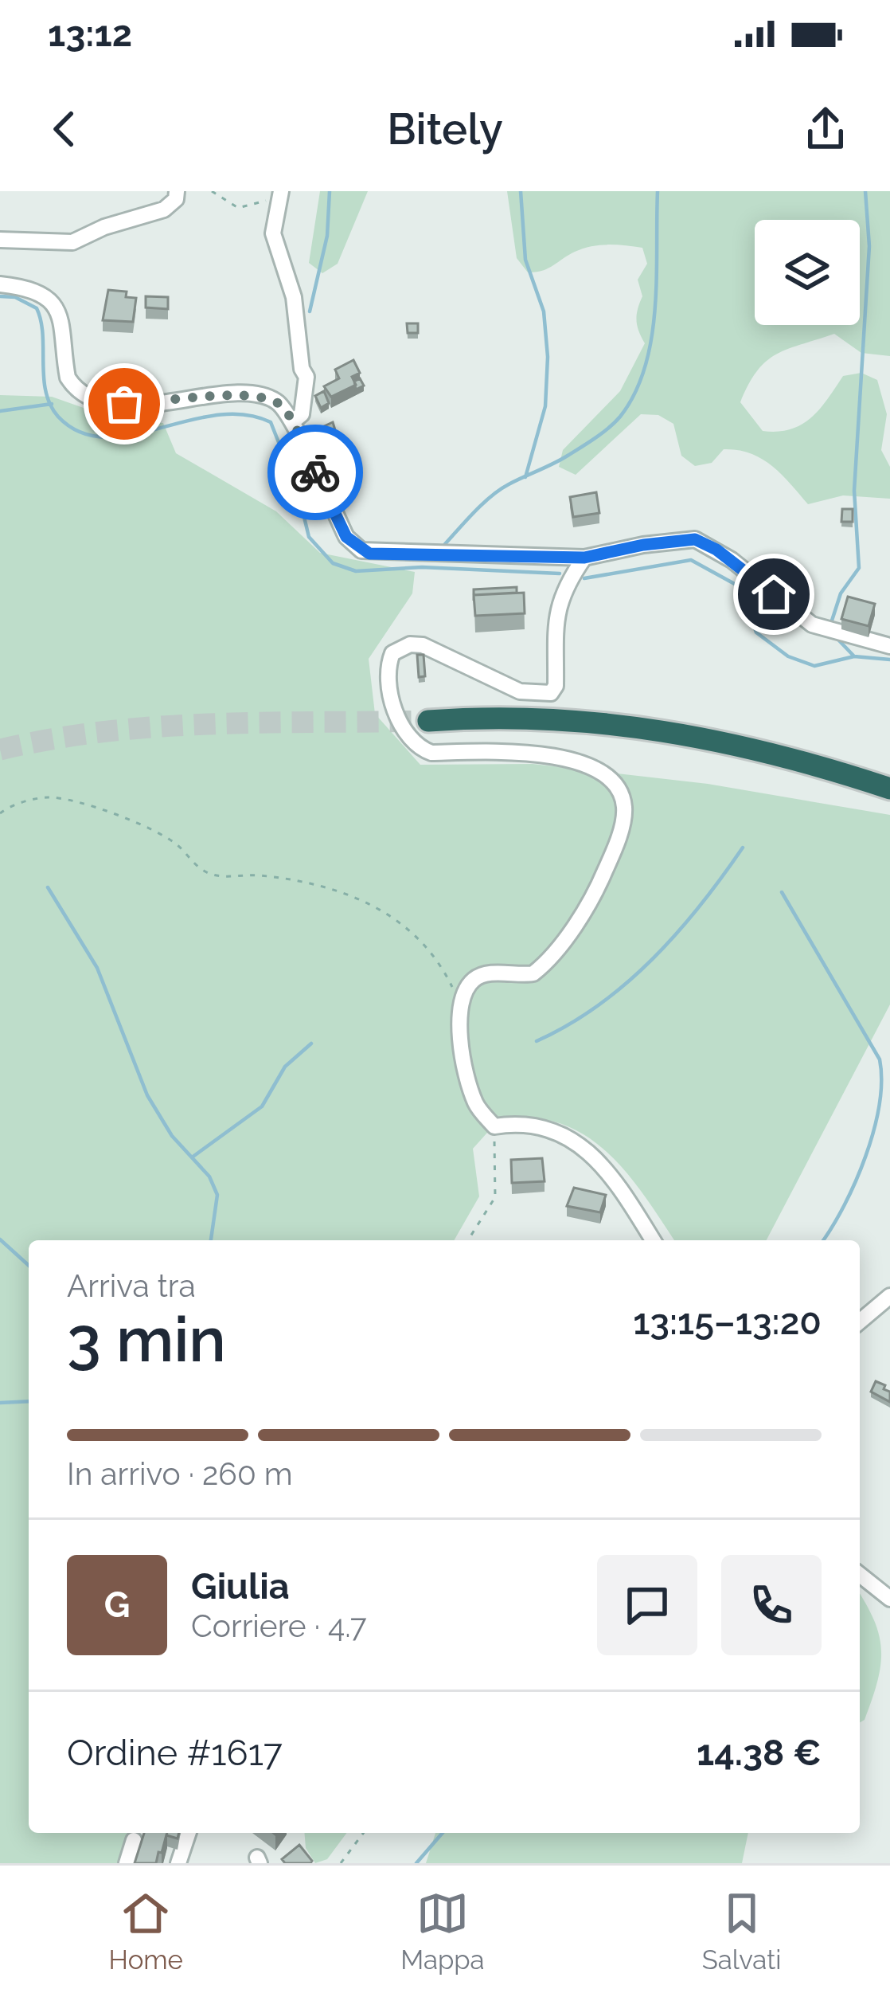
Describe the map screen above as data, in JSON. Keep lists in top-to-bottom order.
{
  "page": {
    "status": "13:12",
    "header": "Bitely",
    "heading": ["3 min", "Arriva tra", "13:15–13:20"],
    "panel": [
      "Giulia",
      "Corriere · 4.7",
      "Ordine #1617",
      "14.38 €"
    ],
    "bar": "In arrivo · 260 m",
    "round": "G",
    "tabs": ["Home", "Mappa", "Salvati"]
  }
}
